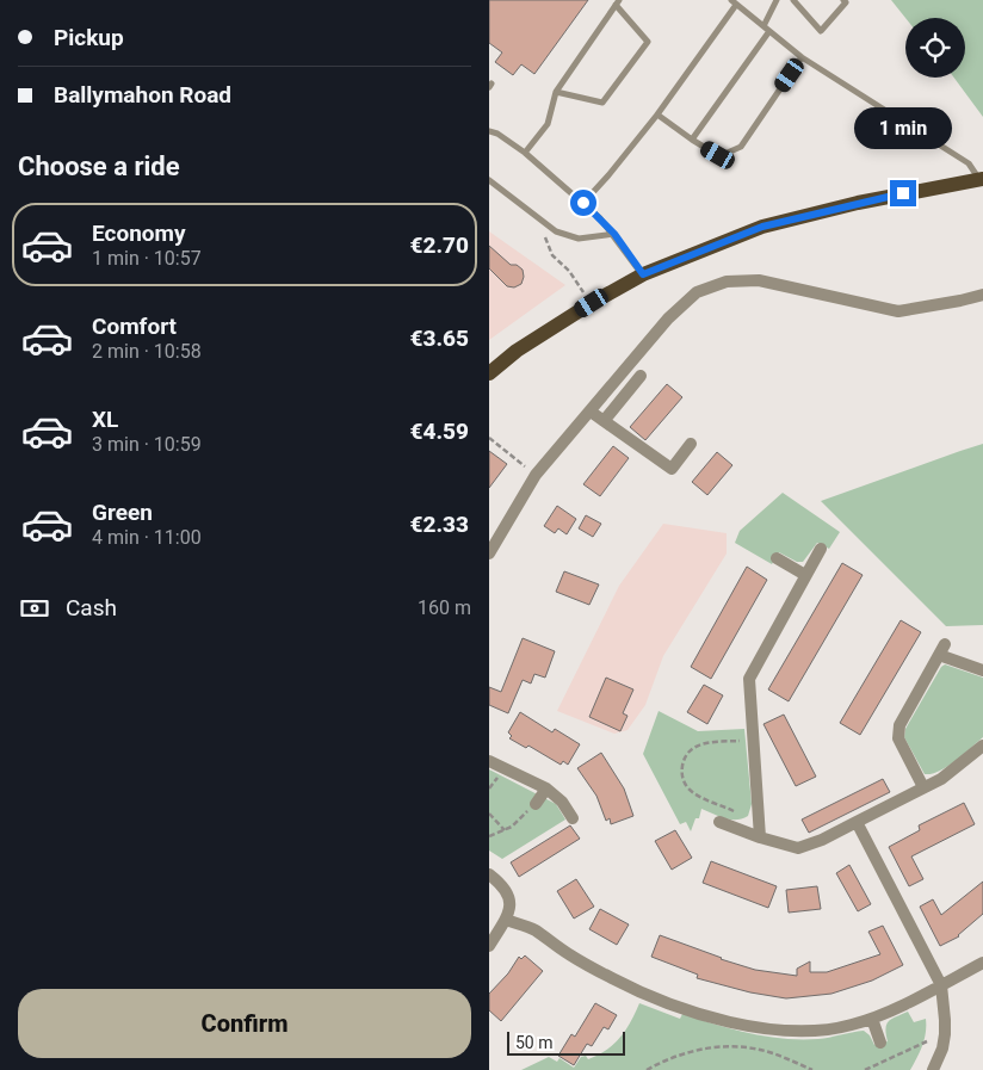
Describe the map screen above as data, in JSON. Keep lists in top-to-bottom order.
{
  "scale_bar": "50 m",
  "page": {
    "banner": ["Pickup", "Ballymahon Road"],
    "bubble": "1 min",
    "heading": "Choose a ride",
    "list": [
      {
        "name": "Economy",
        "note": "1 min · 10:57",
        "value": "€2.70"
      },
      {
        "name": "Comfort",
        "note": "2 min · 10:58",
        "value": "€3.65"
      },
      {
        "name": "XL",
        "note": "3 min · 10:59",
        "value": "€4.59"
      },
      {
        "name": "Green",
        "note": "4 min · 11:00",
        "value": "€2.33"
      }
    ],
    "pay": ["Cash", "160 m"],
    "buttons": "Confirm",
    "scale": "50 m"
  }
}
